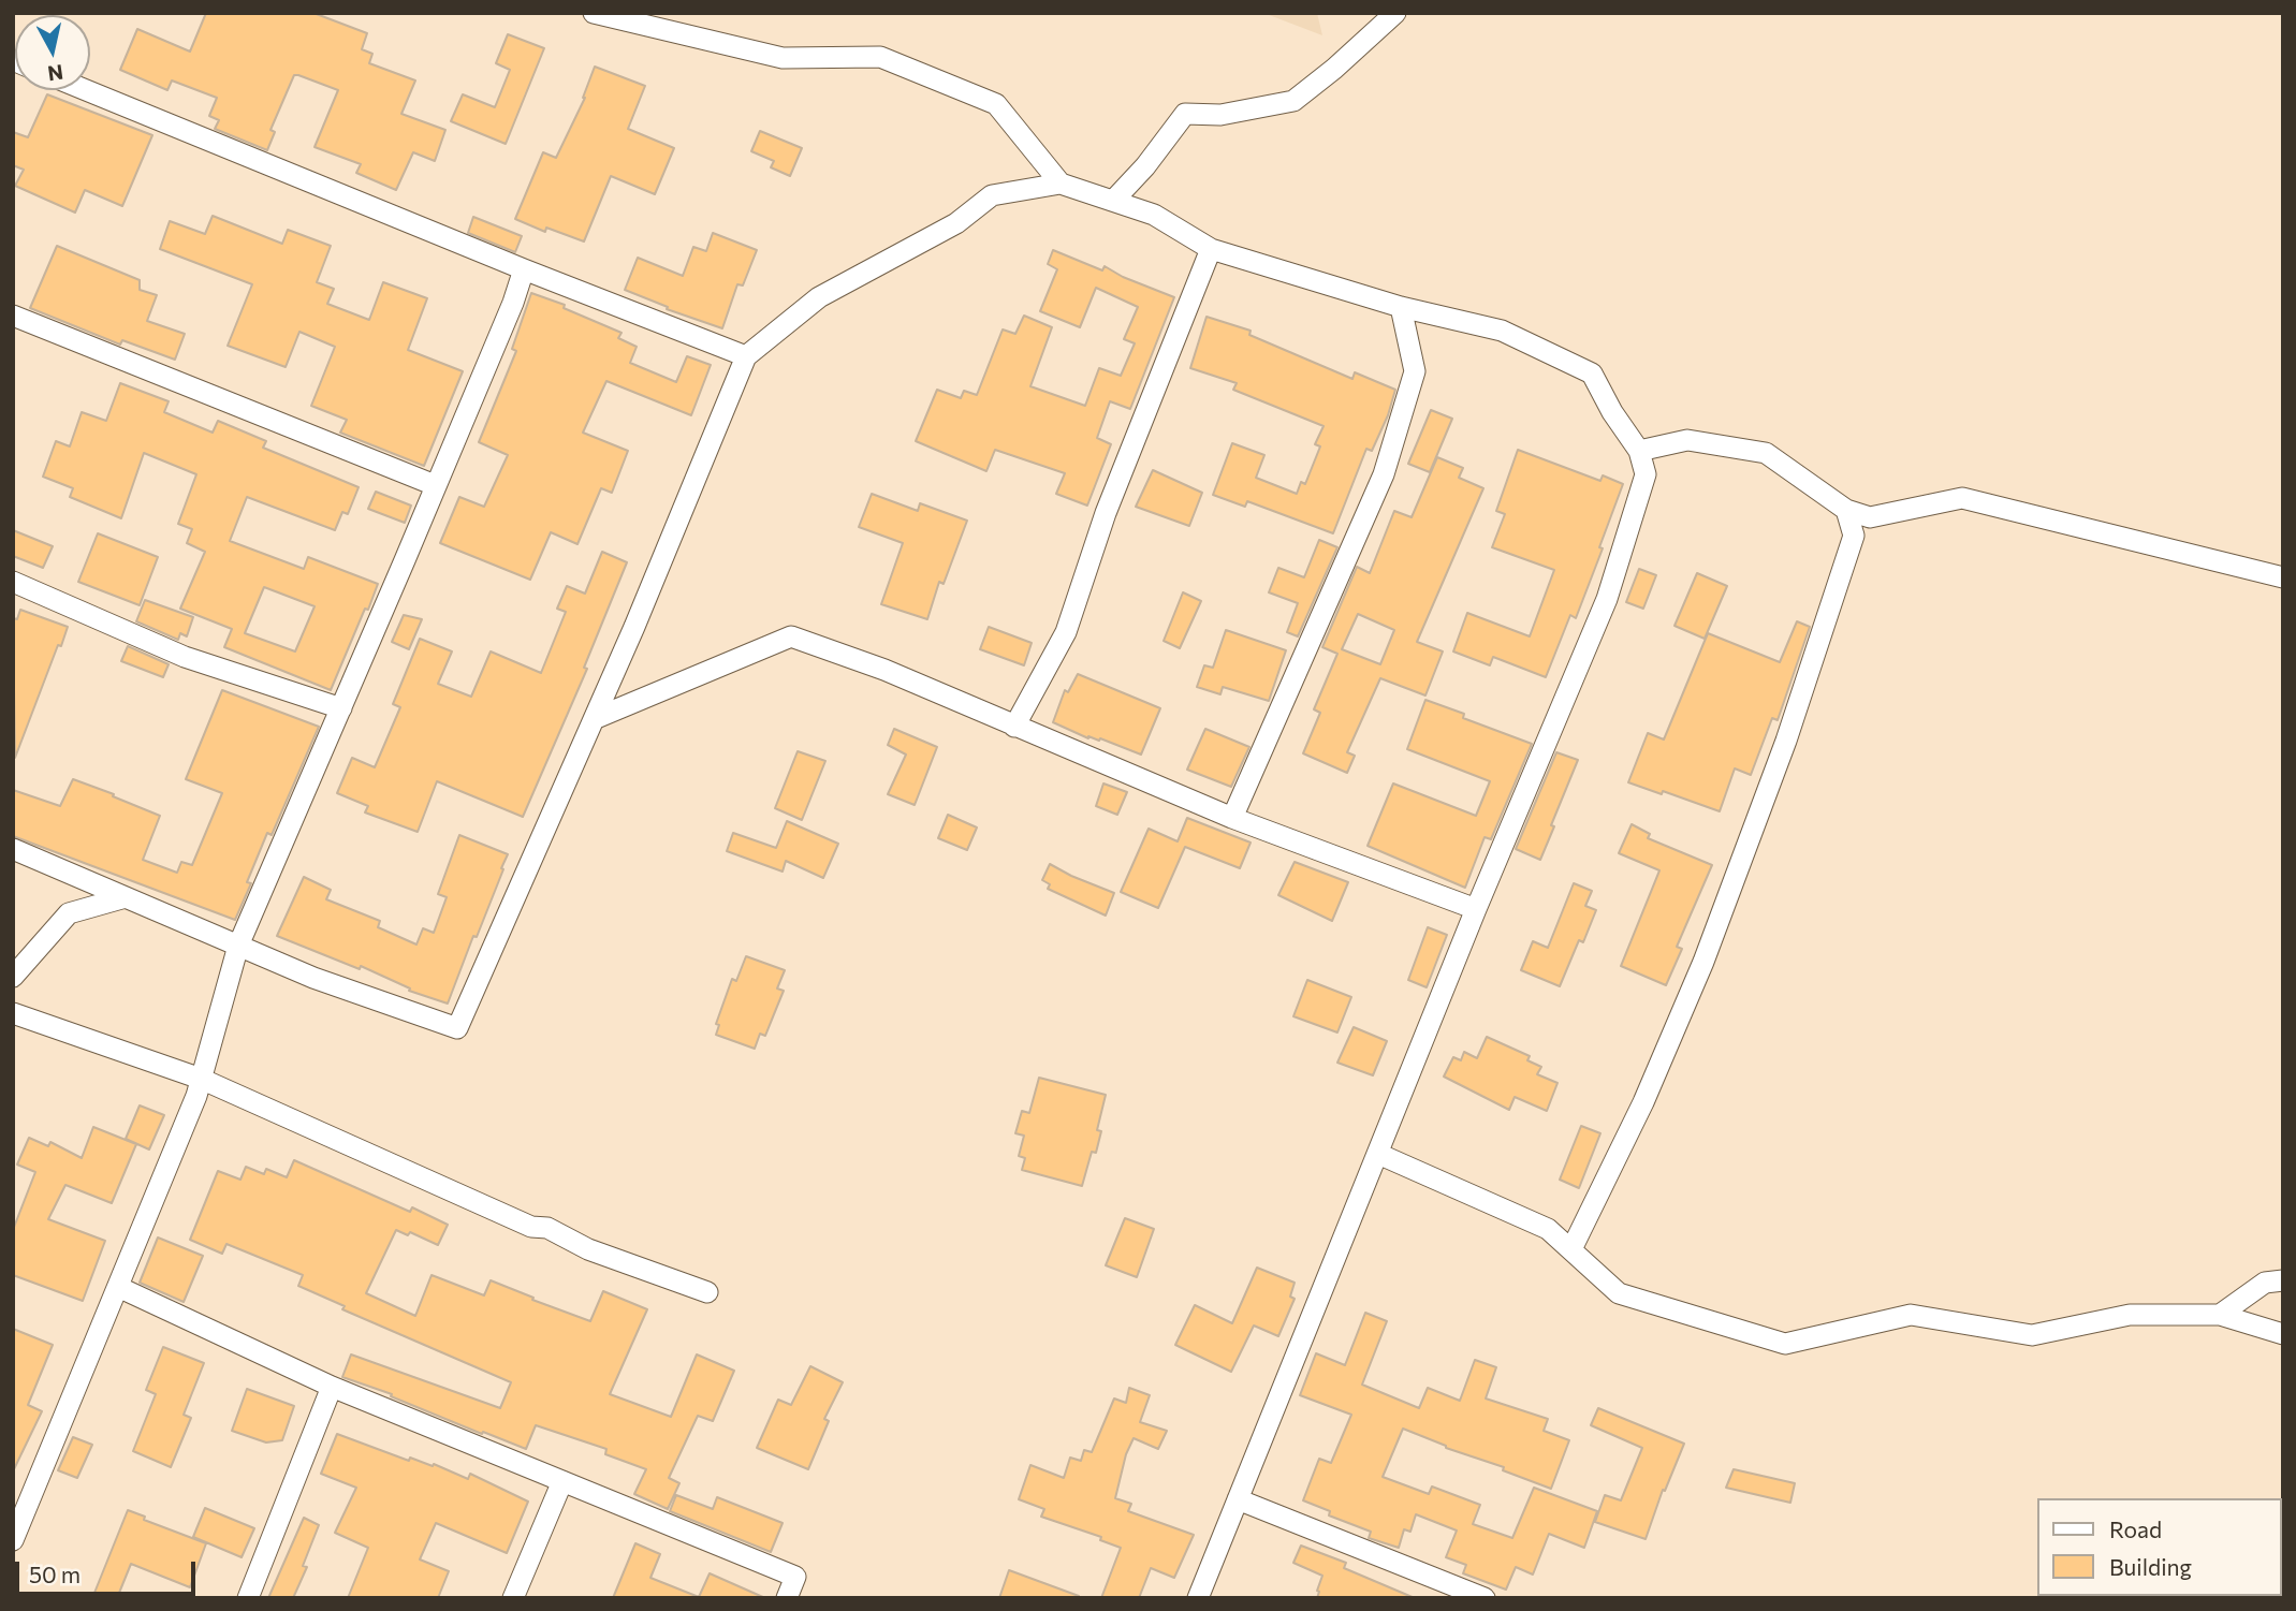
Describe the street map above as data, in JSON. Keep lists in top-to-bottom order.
{
  "legend": ["Road", "Building"],
  "scale_bar": "50 m",
  "north": "bottom"
}
